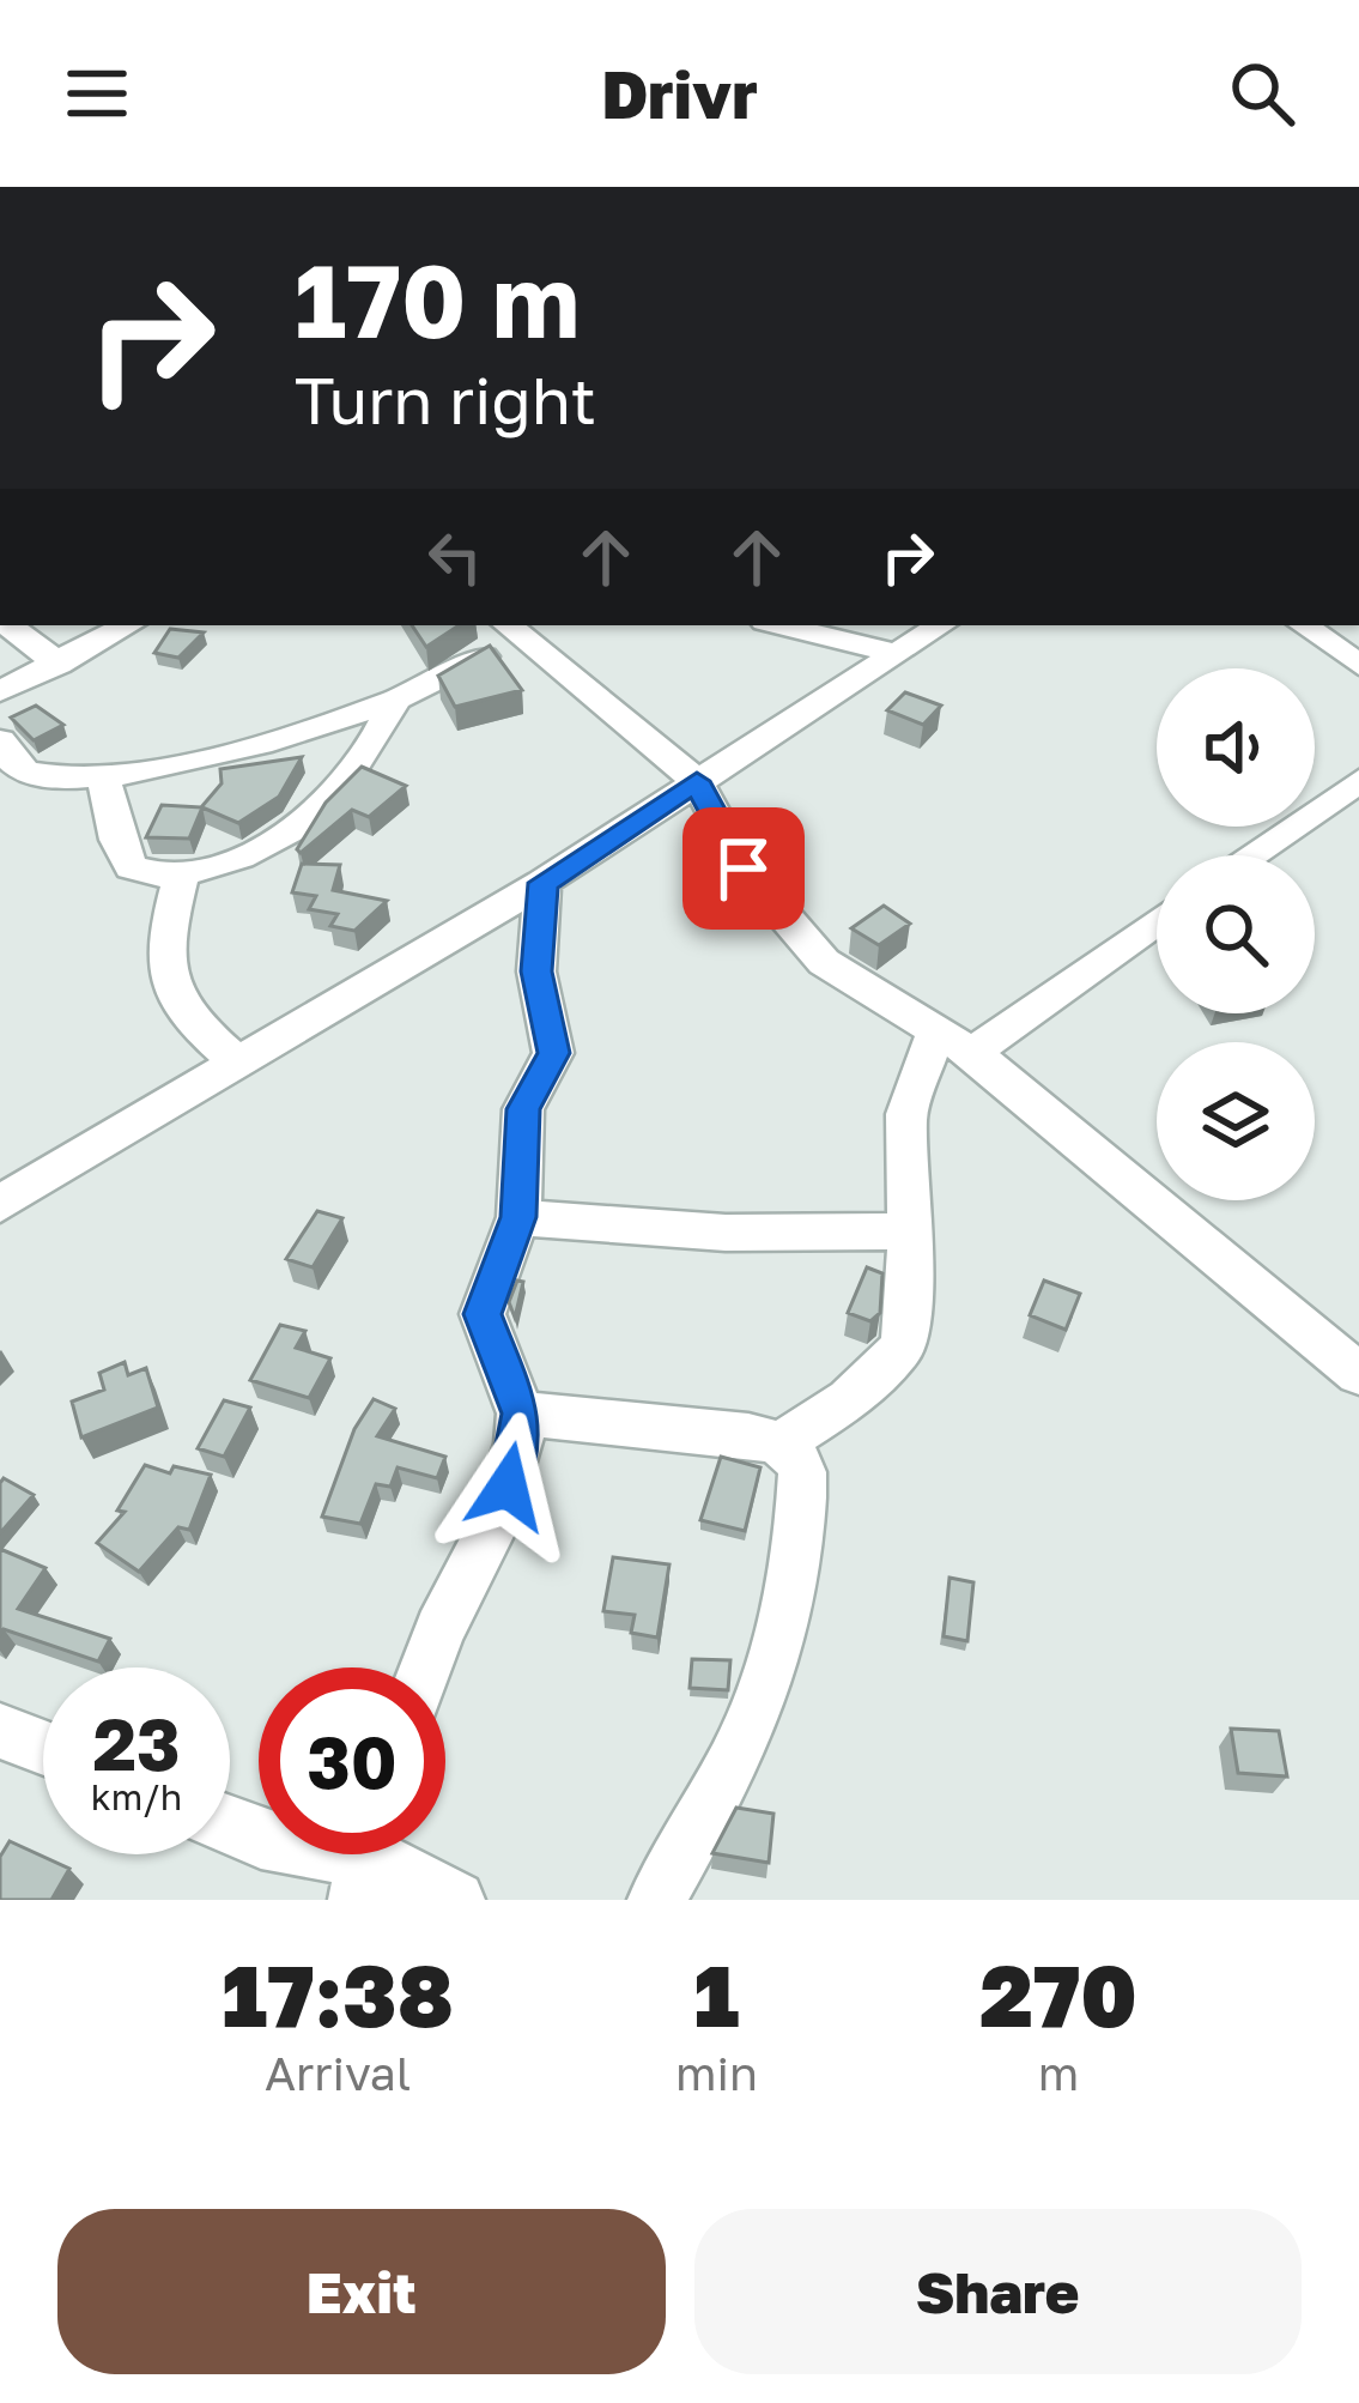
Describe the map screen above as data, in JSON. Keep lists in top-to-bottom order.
{
  "page": {
    "header": "Drivr",
    "turn": ["170 m", "Turn right"],
    "speed": "23 km/h",
    "limit": "30",
    "eta": [
      "17:38",
      "Arrival",
      "1",
      "min",
      "270",
      "m"
    ],
    "buttons": ["Exit", "Share"]
  }
}
